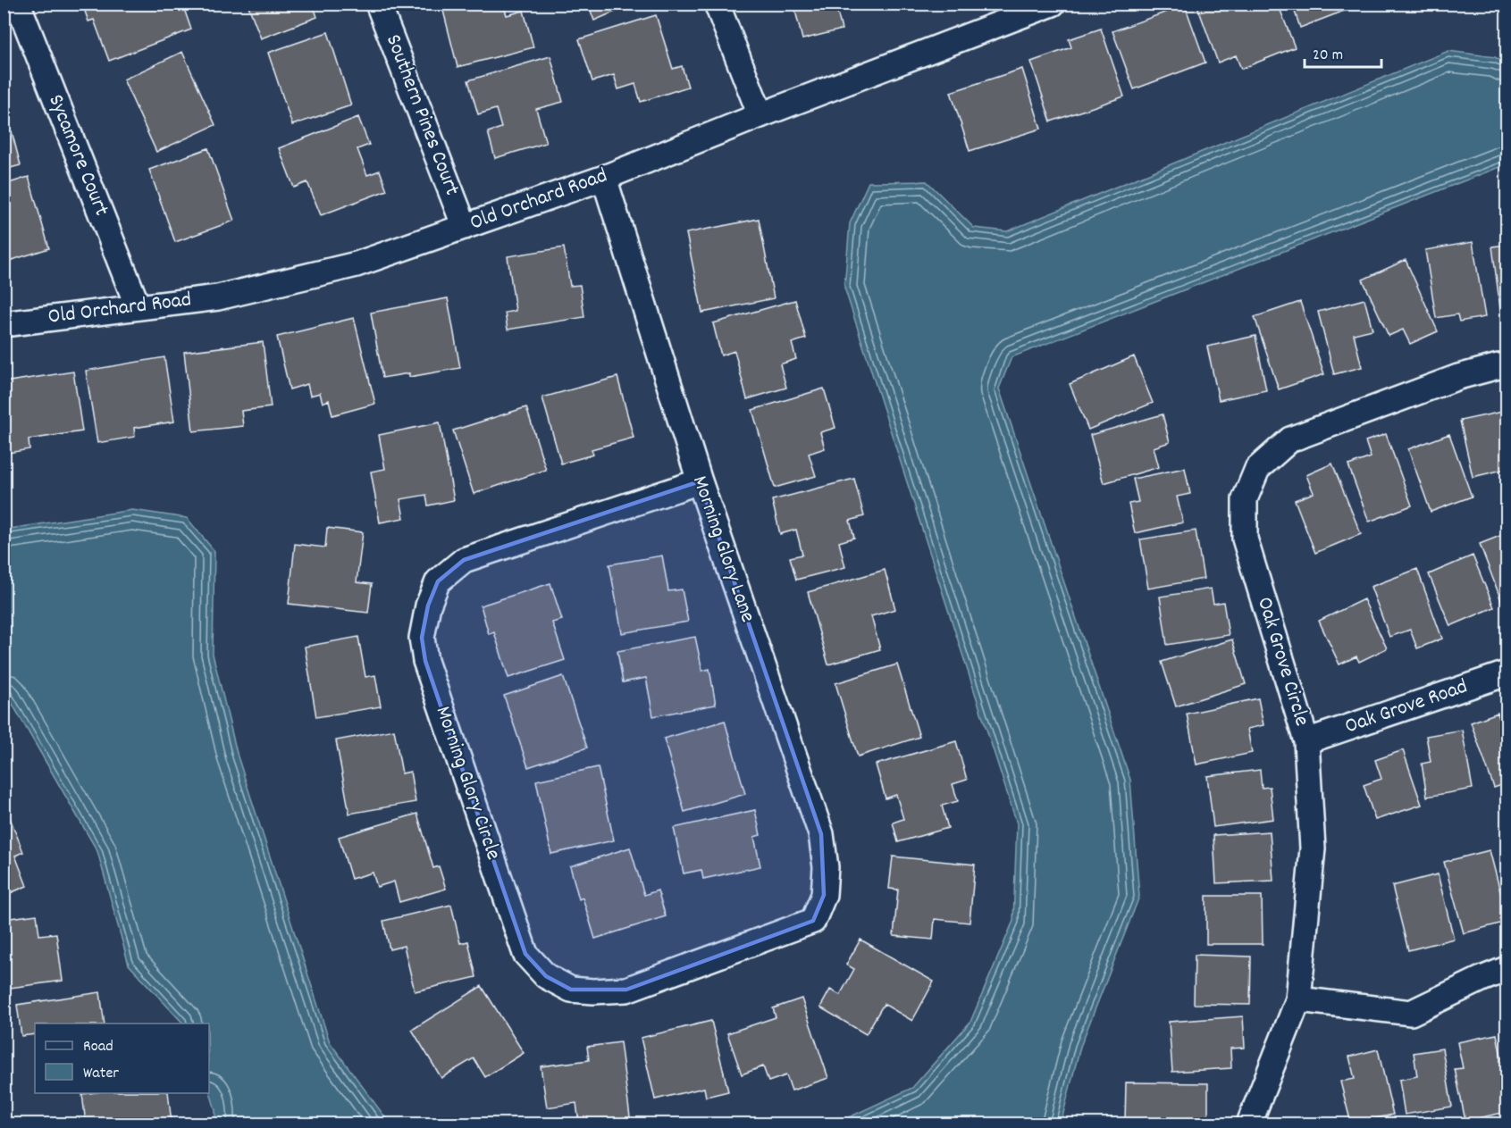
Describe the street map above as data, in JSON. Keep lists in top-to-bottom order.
{
  "streets": {
    "street": [
      "Southern Pines Court",
      "Sycamore Court",
      "Old Orchard Road",
      "Morning Glory Lane",
      "Oak Grove Circle",
      "Oak Grove Road",
      "Morning Glory Circle"
    ]
  },
  "crossings": [
    ["Southern Pines Court", "Old Orchard Road"],
    ["Sycamore Court", "Old Orchard Road"],
    ["Old Orchard Road", "Morning Glory Lane"],
    ["Morning Glory Lane", "Morning Glory Circle"],
    ["Oak Grove Circle", "Oak Grove Road"]
  ],
  "legend": ["Road", "Water"],
  "scale_bar": "20 m"
}
